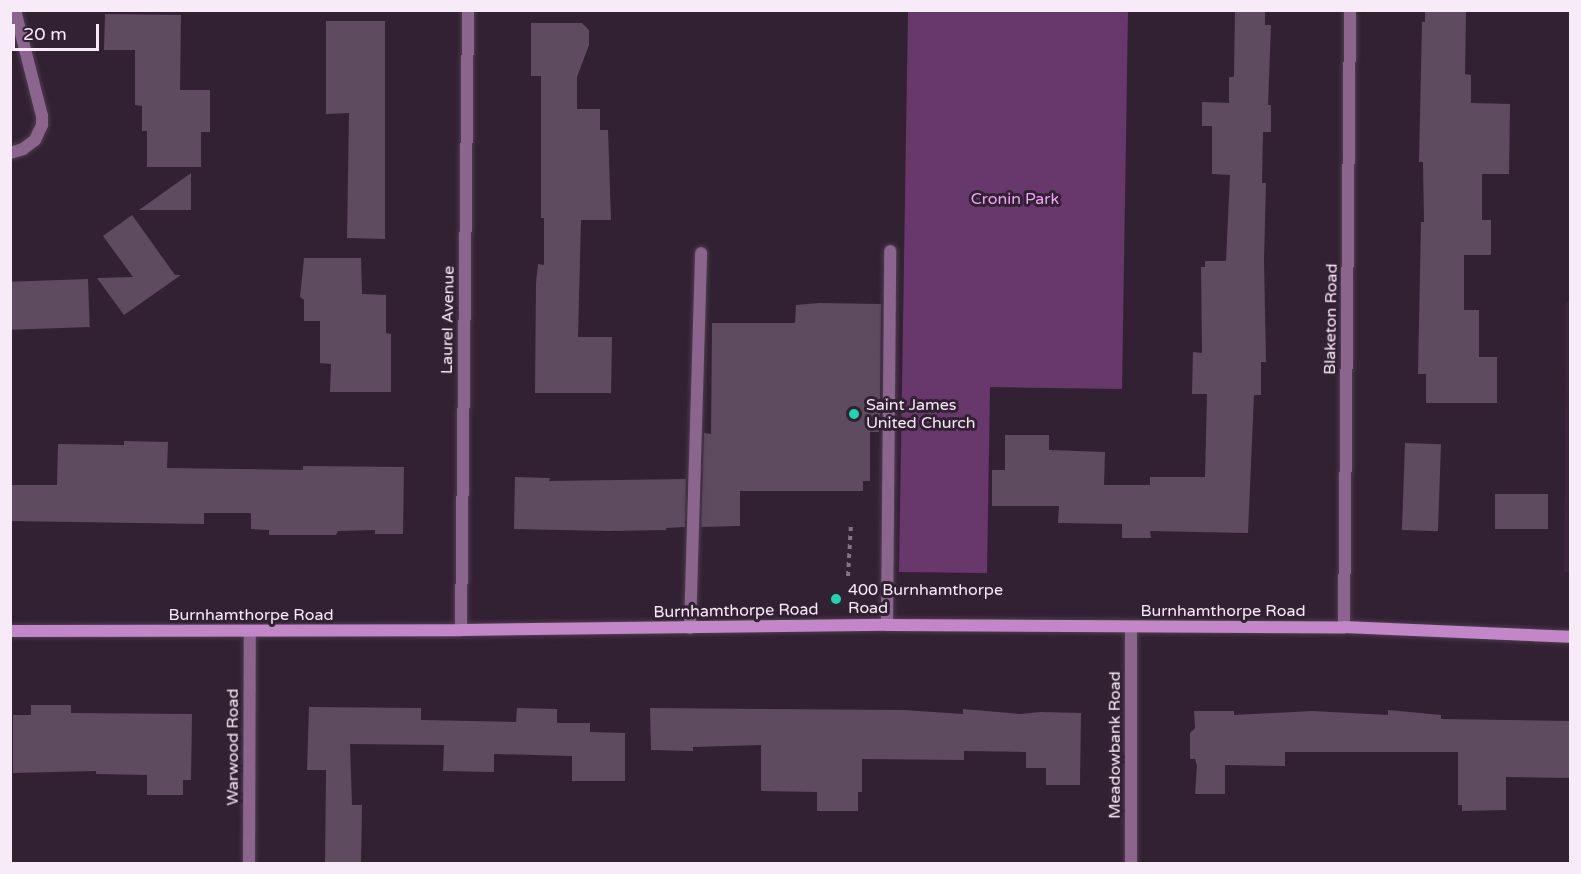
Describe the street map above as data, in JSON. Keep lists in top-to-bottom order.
{
  "streets": {
    "main road": ["Burnhamthorpe Road"],
    "street": [
      "Blaketon Road",
      "Laurel Avenue",
      "Meadowbank Road",
      "Warwood Road"
    ]
  },
  "crossings": [
    ["Blaketon Road", "Burnhamthorpe Road"],
    ["Laurel Avenue", "Burnhamthorpe Road"],
    ["Burnhamthorpe Road", "Meadowbank Road"],
    ["Burnhamthorpe Road", "Warwood Road"]
  ],
  "parks": ["Cronin Park"],
  "places": ["Saint James United Church", "400 Burnhamthorpe Road"],
  "scale_bar": "20 m"
}
